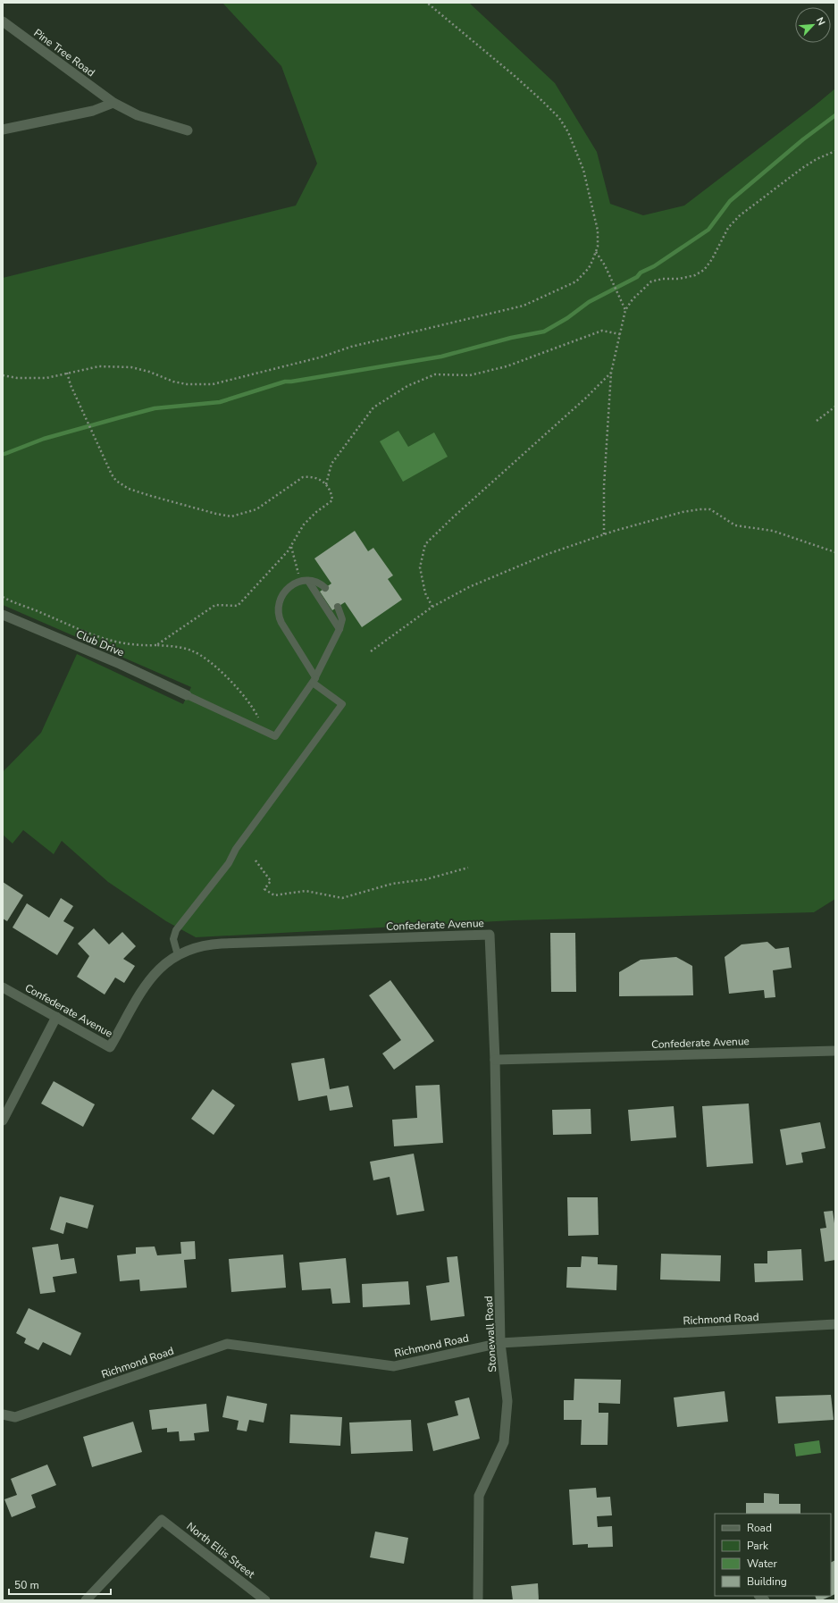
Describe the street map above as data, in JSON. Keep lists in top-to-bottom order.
{
  "streets": {
    "street": [
      "Pine Tree Road",
      "Club Drive",
      "Confederate Avenue",
      "Richmond Road",
      "Stonewall Road",
      "North Ellis Street"
    ]
  },
  "crossings": [
    ["Confederate Avenue", "Stonewall Road"],
    ["Richmond Road", "Stonewall Road"]
  ],
  "legend": [
    "Road",
    "Park",
    "Water",
    "Building"
  ],
  "scale_bar": "50 m",
  "north": "top right"
}
